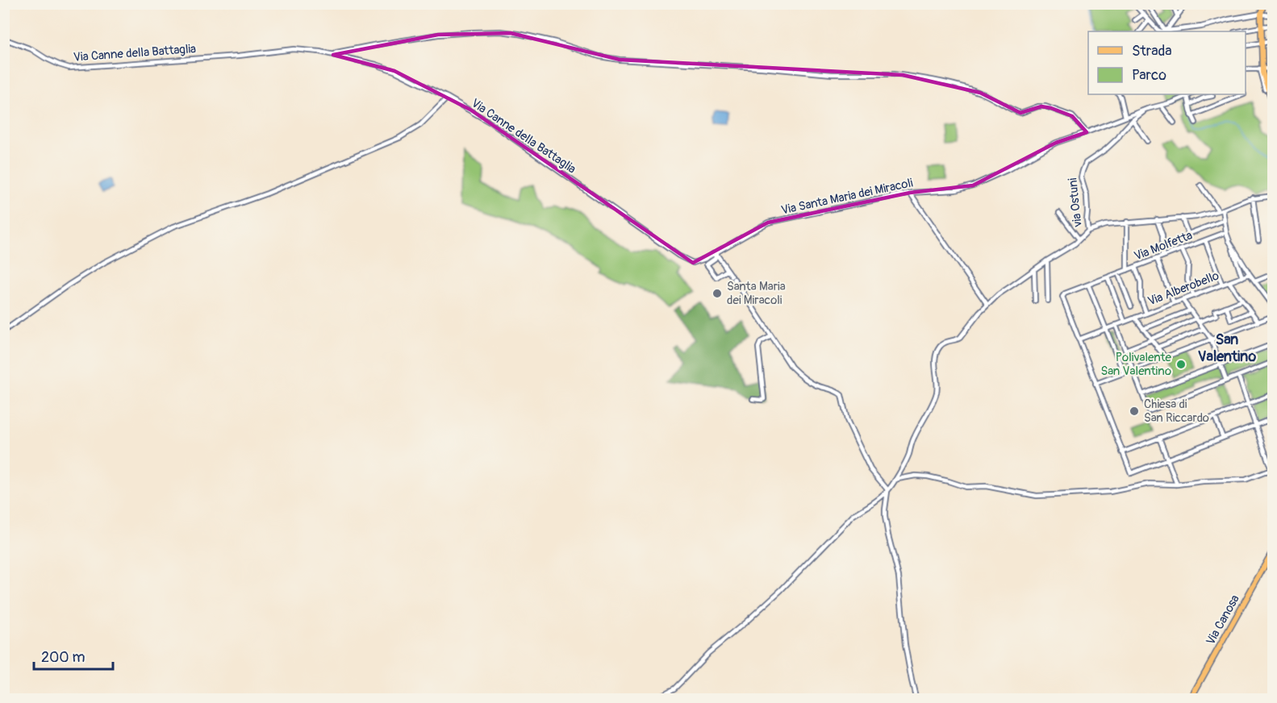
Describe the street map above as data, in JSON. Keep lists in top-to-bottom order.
{
  "streets": {
    "main road": ["Via Canosa"],
    "street": [
      "Via Canne della Battaglia",
      "Via Santa Maria dei Miracoli",
      "via Ostuni",
      "Via Molfetta",
      "Via Alberobello"
    ]
  },
  "crossings": [
    ["Via Canne della Battaglia", "Via Santa Maria dei Miracoli"],
    ["Via Molfetta", "Via Alberobello"]
  ],
  "districts": ["San Valentino"],
  "places": ["Santa Maria dei Miracoli", "Polivalente San Valentino", "Chiesa di San Riccardo"],
  "legend": ["Strada", "Parco"],
  "scale_bar": "200 m"
}
